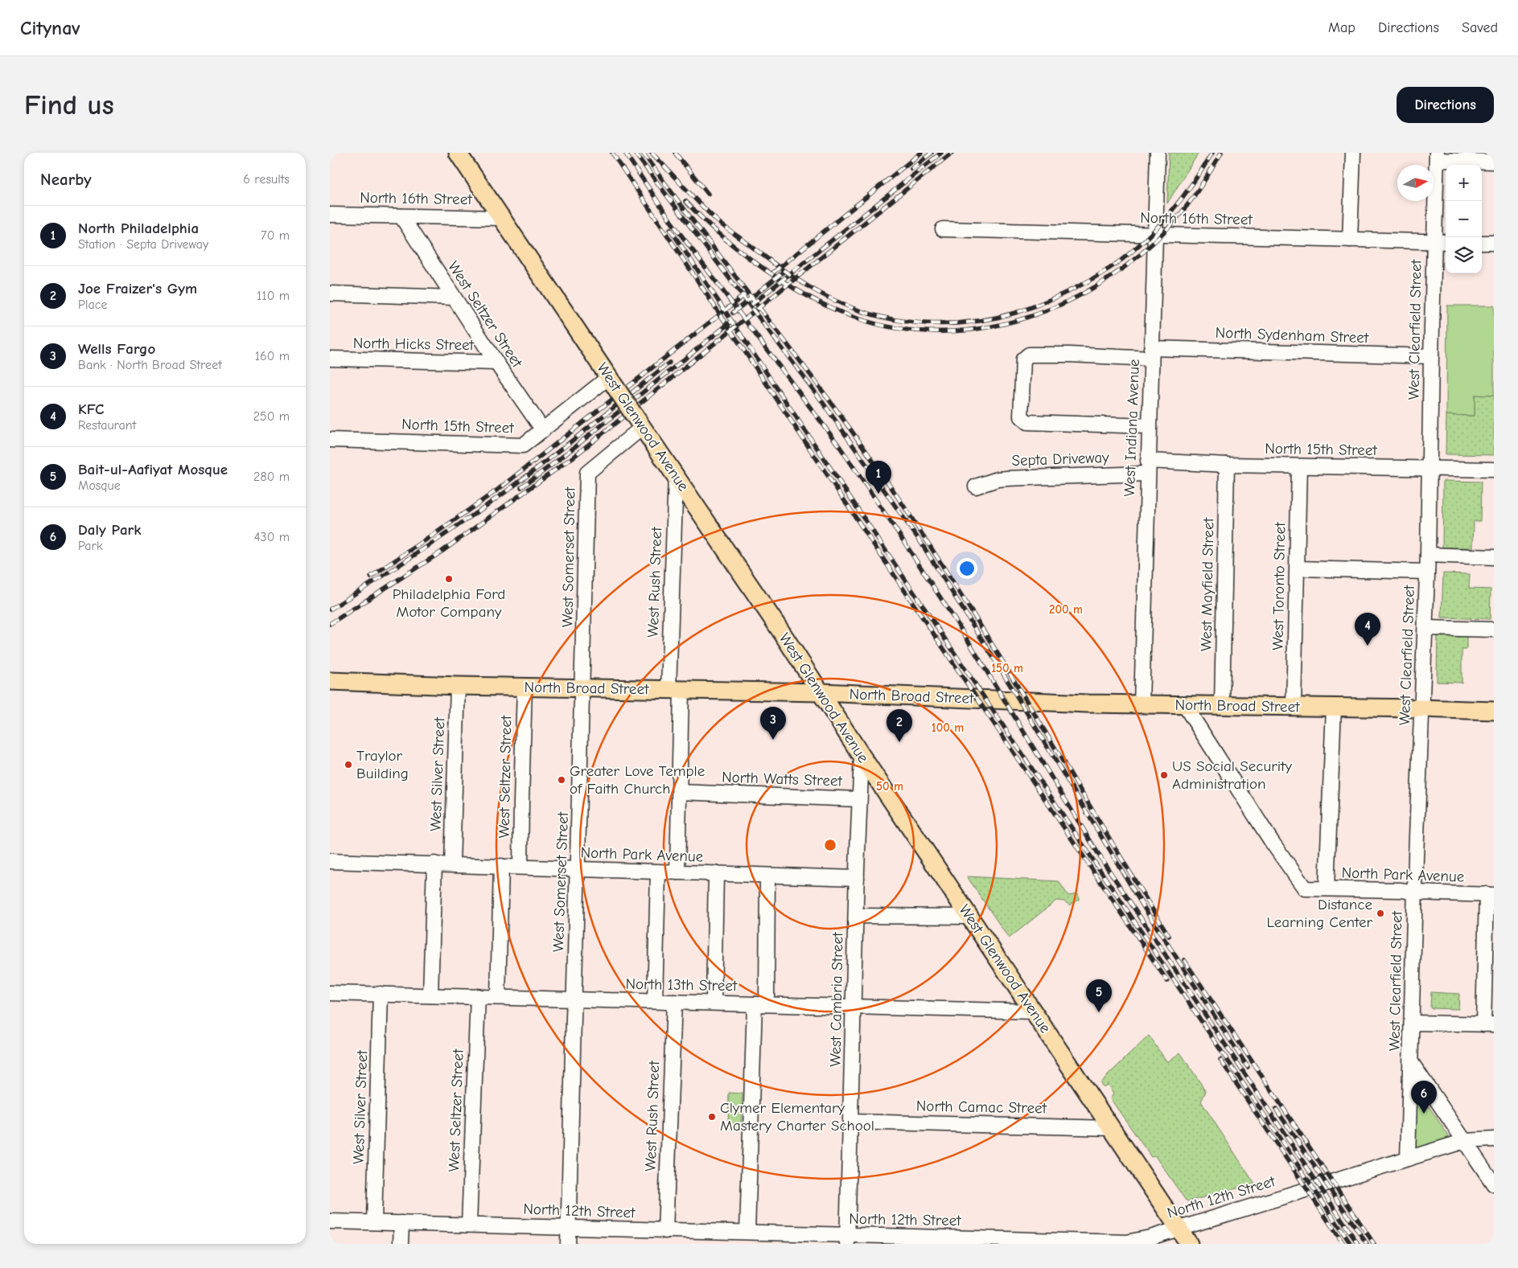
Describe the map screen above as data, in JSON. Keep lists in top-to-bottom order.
{
  "streets": {
    "main road": ["West Glenwood Avenue", "North Broad Street"],
    "street": [
      "North 16th Street",
      "West Seltzer Street",
      "West Clearfield Street",
      "North Sydenham Street",
      "North Hicks Street",
      "North 15th Street",
      "West Indiana Avenue",
      "Septa Driveway",
      "West Somerset Street",
      "West Rush Street",
      "West Mayfield Street",
      "West Toronto Street",
      "West Silver Street",
      "North Watts Street",
      "North Park Avenue",
      "North 13th Street",
      "West Cambria Street",
      "North Camac Street",
      "North 12th Street"
    ]
  },
  "crossings": [
    ["North 16th Street", "West Seltzer Street"],
    ["North 16th Street", "West Clearfield Street"],
    ["North 16th Street", "West Glenwood Avenue"],
    ["North 16th Street", "West Indiana Avenue"],
    ["West Seltzer Street", "North Hicks Street"],
    ["West Seltzer Street", "North 15th Street"],
    ["West Seltzer Street", "North Broad Street"],
    ["West Seltzer Street", "North Park Avenue"],
    ["West Seltzer Street", "North 13th Street"],
    ["West Seltzer Street", "North 12th Street"],
    ["West Clearfield Street", "North Sydenham Street"],
    ["West Clearfield Street", "North 15th Street"],
    ["West Clearfield Street", "North Broad Street"],
    ["West Clearfield Street", "North Park Avenue"],
    ["West Clearfield Street", "North 12th Street"],
    ["North Sydenham Street", "West Indiana Avenue"],
    ["North 15th Street", "West Glenwood Avenue"],
    ["North 15th Street", "West Indiana Avenue"],
    ["North 15th Street", "Septa Driveway"],
    ["North 15th Street", "West Mayfield Street"],
    ["North 15th Street", "West Toronto Street"],
    ["West Glenwood Avenue", "West Somerset Street"],
    ["West Glenwood Avenue", "West Rush Street"],
    ["West Glenwood Avenue", "North Broad Street"],
    ["West Glenwood Avenue", "North 13th Street"],
    ["West Glenwood Avenue", "West Cambria Street"],
    ["West Glenwood Avenue", "North Camac Street"],
    ["West Glenwood Avenue", "North 12th Street"],
    ["West Indiana Avenue", "Septa Driveway"],
    ["West Indiana Avenue", "North Broad Street"],
    ["West Somerset Street", "North Broad Street"],
    ["West Somerset Street", "North Park Avenue"],
    ["West Somerset Street", "North 13th Street"],
    ["West Somerset Street", "North 12th Street"],
    ["West Rush Street", "North Broad Street"],
    ["West Rush Street", "North Watts Street"],
    ["West Rush Street", "North Park Avenue"],
    ["West Rush Street", "North 13th Street"],
    ["West Rush Street", "North 12th Street"],
    ["West Mayfield Street", "North Broad Street"],
    ["West Toronto Street", "North Broad Street"],
    ["North Broad Street", "West Silver Street"],
    ["North Broad Street", "North Park Avenue"],
    ["West Silver Street", "North Park Avenue"],
    ["West Silver Street", "North 13th Street"],
    ["West Silver Street", "North 12th Street"],
    ["North Watts Street", "West Cambria Street"],
    ["North Park Avenue", "West Cambria Street"],
    ["North 13th Street", "West Cambria Street"],
    ["West Cambria Street", "North Camac Street"],
    ["West Cambria Street", "North 12th Street"]
  ],
  "places": [
    "Philadelphia Ford Motor Company",
    "Traylor Building",
    "US Social Security Administration",
    "Greater Love Temple of Faith Church",
    "Distance Learning Center",
    "Clymer Elementary Mastery Charter School"
  ],
  "north": "right",
  "page": {
    "header": "Citynav",
    "nav": ["Map", "Directions", "Saved"],
    "buttons": "Directions",
    "title": "Find us",
    "heading": ["Nearby", "6 results"],
    "map_buttons": ["+", "−"],
    "list": [
      {
        "mark": "1",
        "name": "North Philadelphia",
        "note": "Station · Septa Driveway",
        "value": "70 m"
      },
      {
        "mark": "2",
        "name": "Joe Fraizer's Gym",
        "note": "Place",
        "value": "110 m"
      },
      {
        "mark": "3",
        "name": "Wells Fargo",
        "note": "Bank · North Broad Street",
        "value": "160 m"
      },
      {
        "mark": "4",
        "name": "KFC",
        "note": "Restaurant",
        "value": "250 m"
      },
      {
        "mark": "5",
        "name": "Bait-ul-Aafiyat Mosque",
        "note": "Mosque",
        "value": "280 m"
      },
      {
        "mark": "6",
        "name": "Daly Park",
        "note": "Park",
        "value": "430 m"
      }
    ],
    "pins": [
      "1",
      "4",
      "3",
      "2",
      "5",
      "6"
    ]
  },
  "rings": [
    "200 m",
    "150 m",
    "100 m",
    "50 m"
  ]
}
